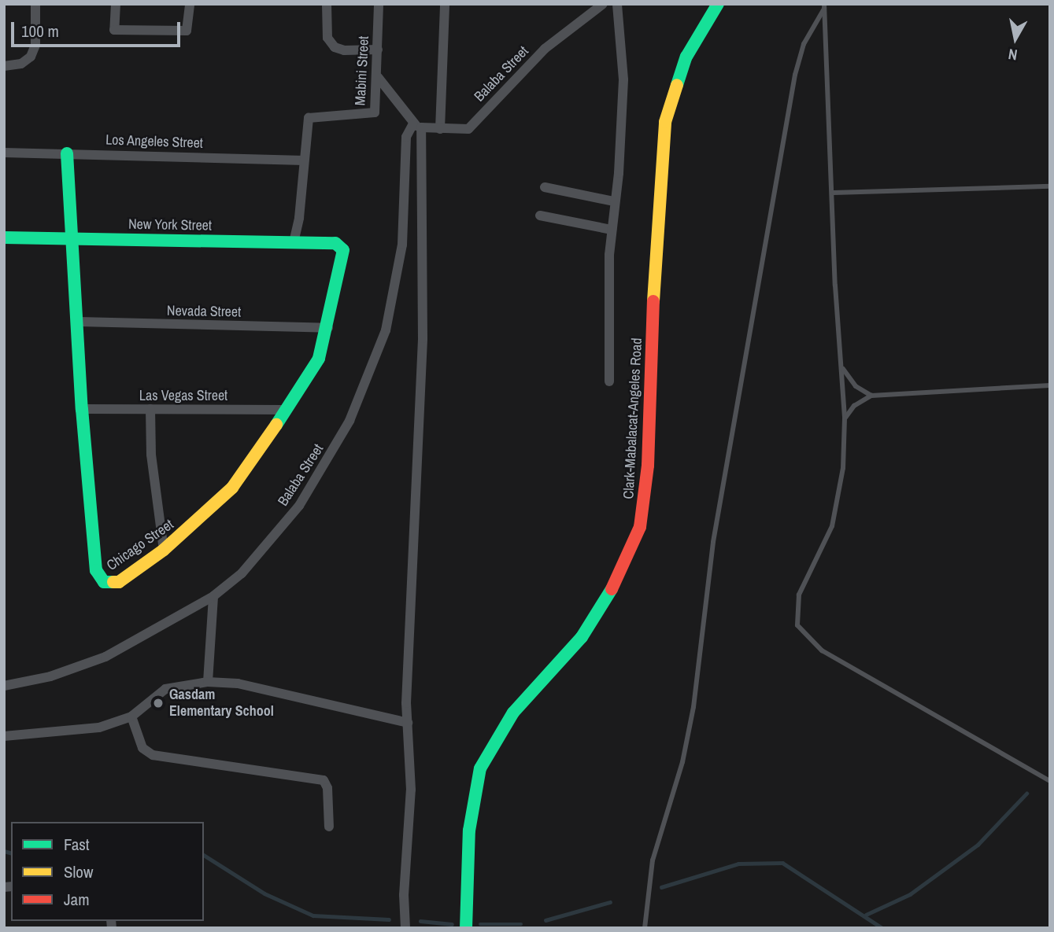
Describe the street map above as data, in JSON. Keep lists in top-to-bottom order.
{
  "streets": {
    "street": [
      "Mabini Street",
      "Balaba Street",
      "Los Angeles Street",
      "New York Street",
      "Nevada Street",
      "Las Vegas Street",
      "Clark-Mabalacat-Angeles Road",
      "Chicago Street"
    ]
  },
  "crossings": [
    ["Mabini Street", "Los Angeles Street"],
    ["Los Angeles Street", "Chicago Street"],
    ["New York Street", "Chicago Street"],
    ["Nevada Street", "Chicago Street"],
    ["Las Vegas Street", "Chicago Street"]
  ],
  "places": ["Gasdam Elementary School"],
  "legend": ["Fast", "Slow", "Jam"],
  "scale_bar": "100 m",
  "north": "bottom"
}
